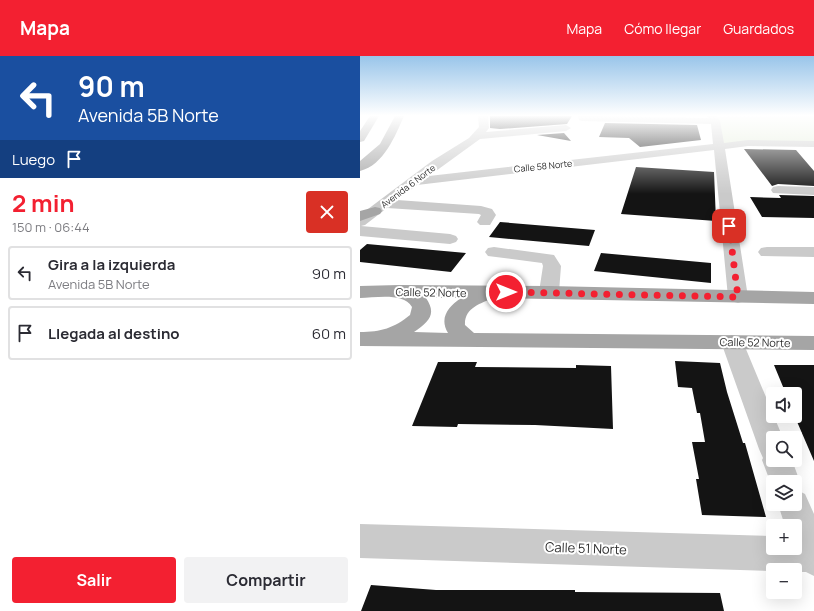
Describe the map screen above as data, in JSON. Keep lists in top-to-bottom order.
{
  "streets": {
    "main road": ["Calle 52 Norte"],
    "street": ["Calle 58 Norte", "Avenida 6 Norte", "Calle 51 Norte"]
  },
  "crossings": [
    ["Calle 58 Norte", "Avenida 6 Norte"]
  ],
  "page": {
    "header": "Mapa",
    "nav": ["Mapa", "Cómo llegar", "Guardados"],
    "turn": ["90 m", "Avenida 5B Norte"],
    "then": "Luego",
    "heading": ["2 min", "150 m · 06:44"],
    "list": [
      {
        "name": "Gira a la izquierda",
        "note": "Avenida 5B Norte",
        "value": "90 m"
      },
      {
        "name": "Llegada al destino",
        "value": "60 m"
      }
    ],
    "map_buttons": ["+", "−"],
    "buttons": ["Salir", "Compartir"]
  }
}
